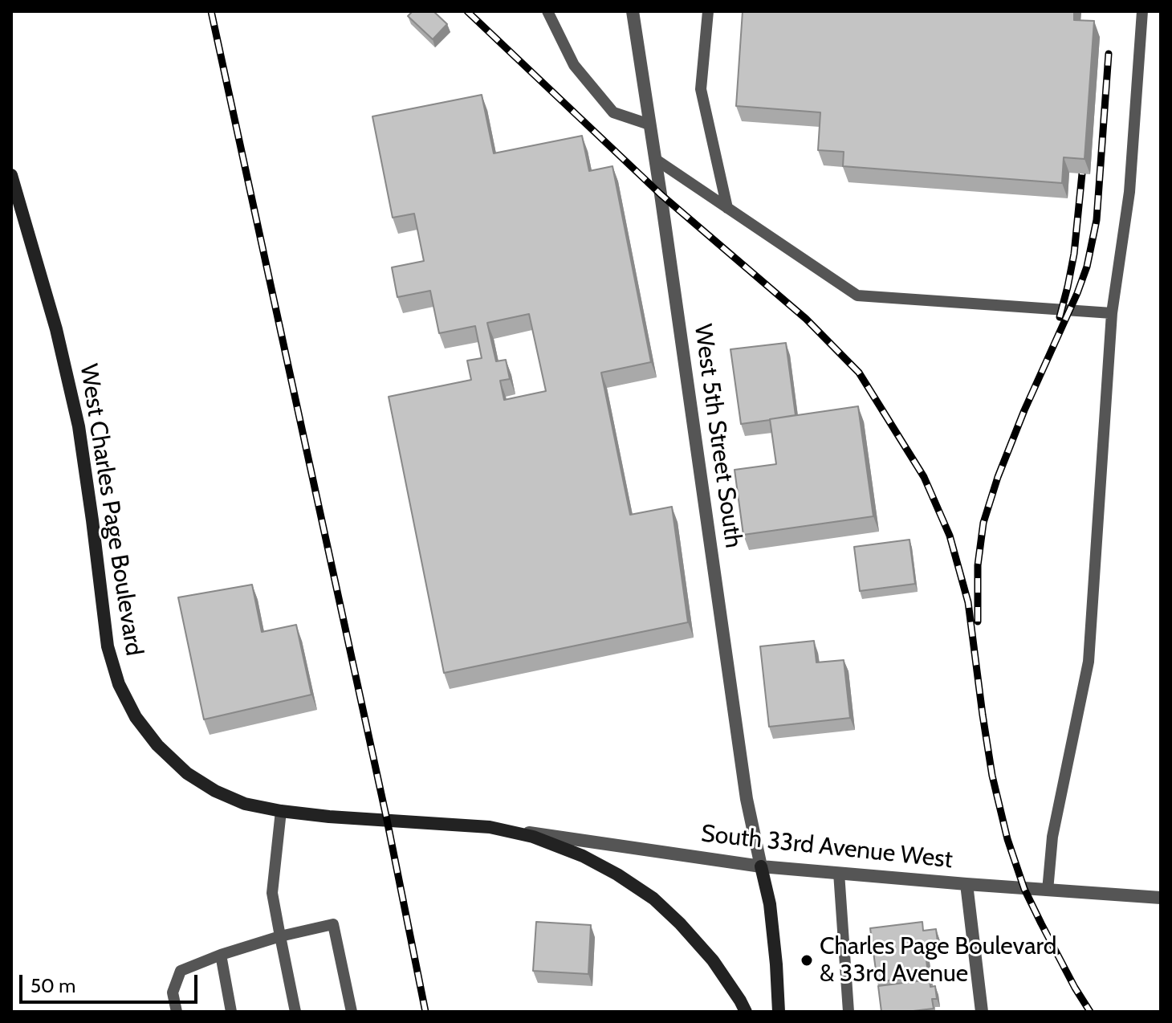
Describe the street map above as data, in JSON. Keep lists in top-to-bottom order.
{
  "streets": {
    "main road": ["West Charles Page Boulevard"],
    "street": ["West 5th Street South", "South 33rd Avenue West"]
  },
  "crossings": [
    ["West 5th Street South", "South 33rd Avenue West"],
    ["West Charles Page Boulevard", "South 33rd Avenue West"]
  ],
  "places": ["Charles Page Boulevard & 33rd Avenue"],
  "scale_bar": "50 m"
}
